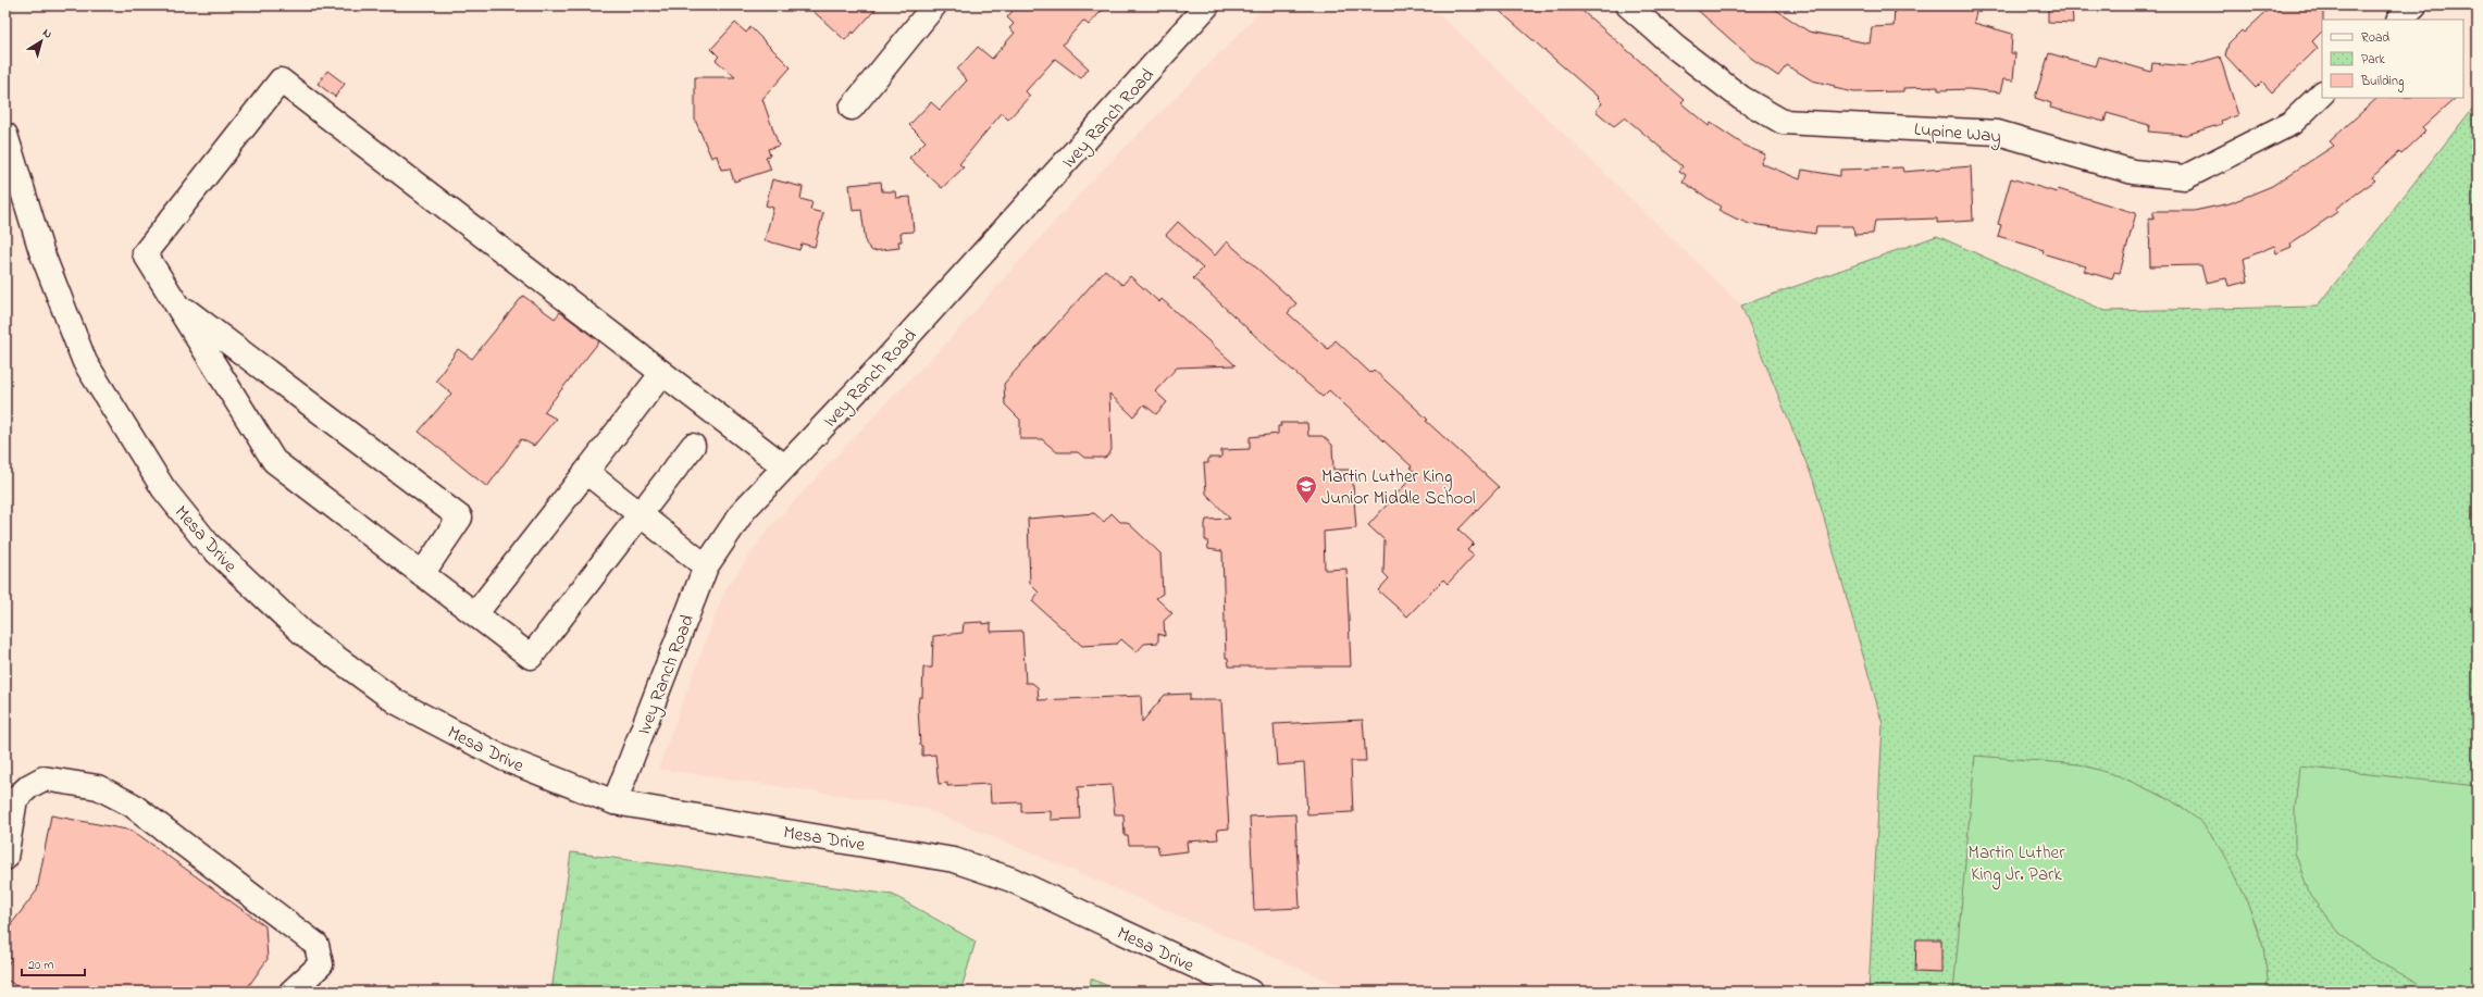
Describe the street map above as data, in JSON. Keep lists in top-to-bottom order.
{
  "streets": {
    "street": ["Ivey Ranch Road", "Lupine Way", "Mesa Drive"]
  },
  "crossings": [
    ["Ivey Ranch Road", "Mesa Drive"]
  ],
  "parks": ["Martin Luther King Jr. Park"],
  "places": {
    "school or university": ["Martin Luther King Junior Middle School"]
  },
  "legend": ["Road", "Park", "Building"],
  "scale_bar": "20 m",
  "north": "top right"
}
